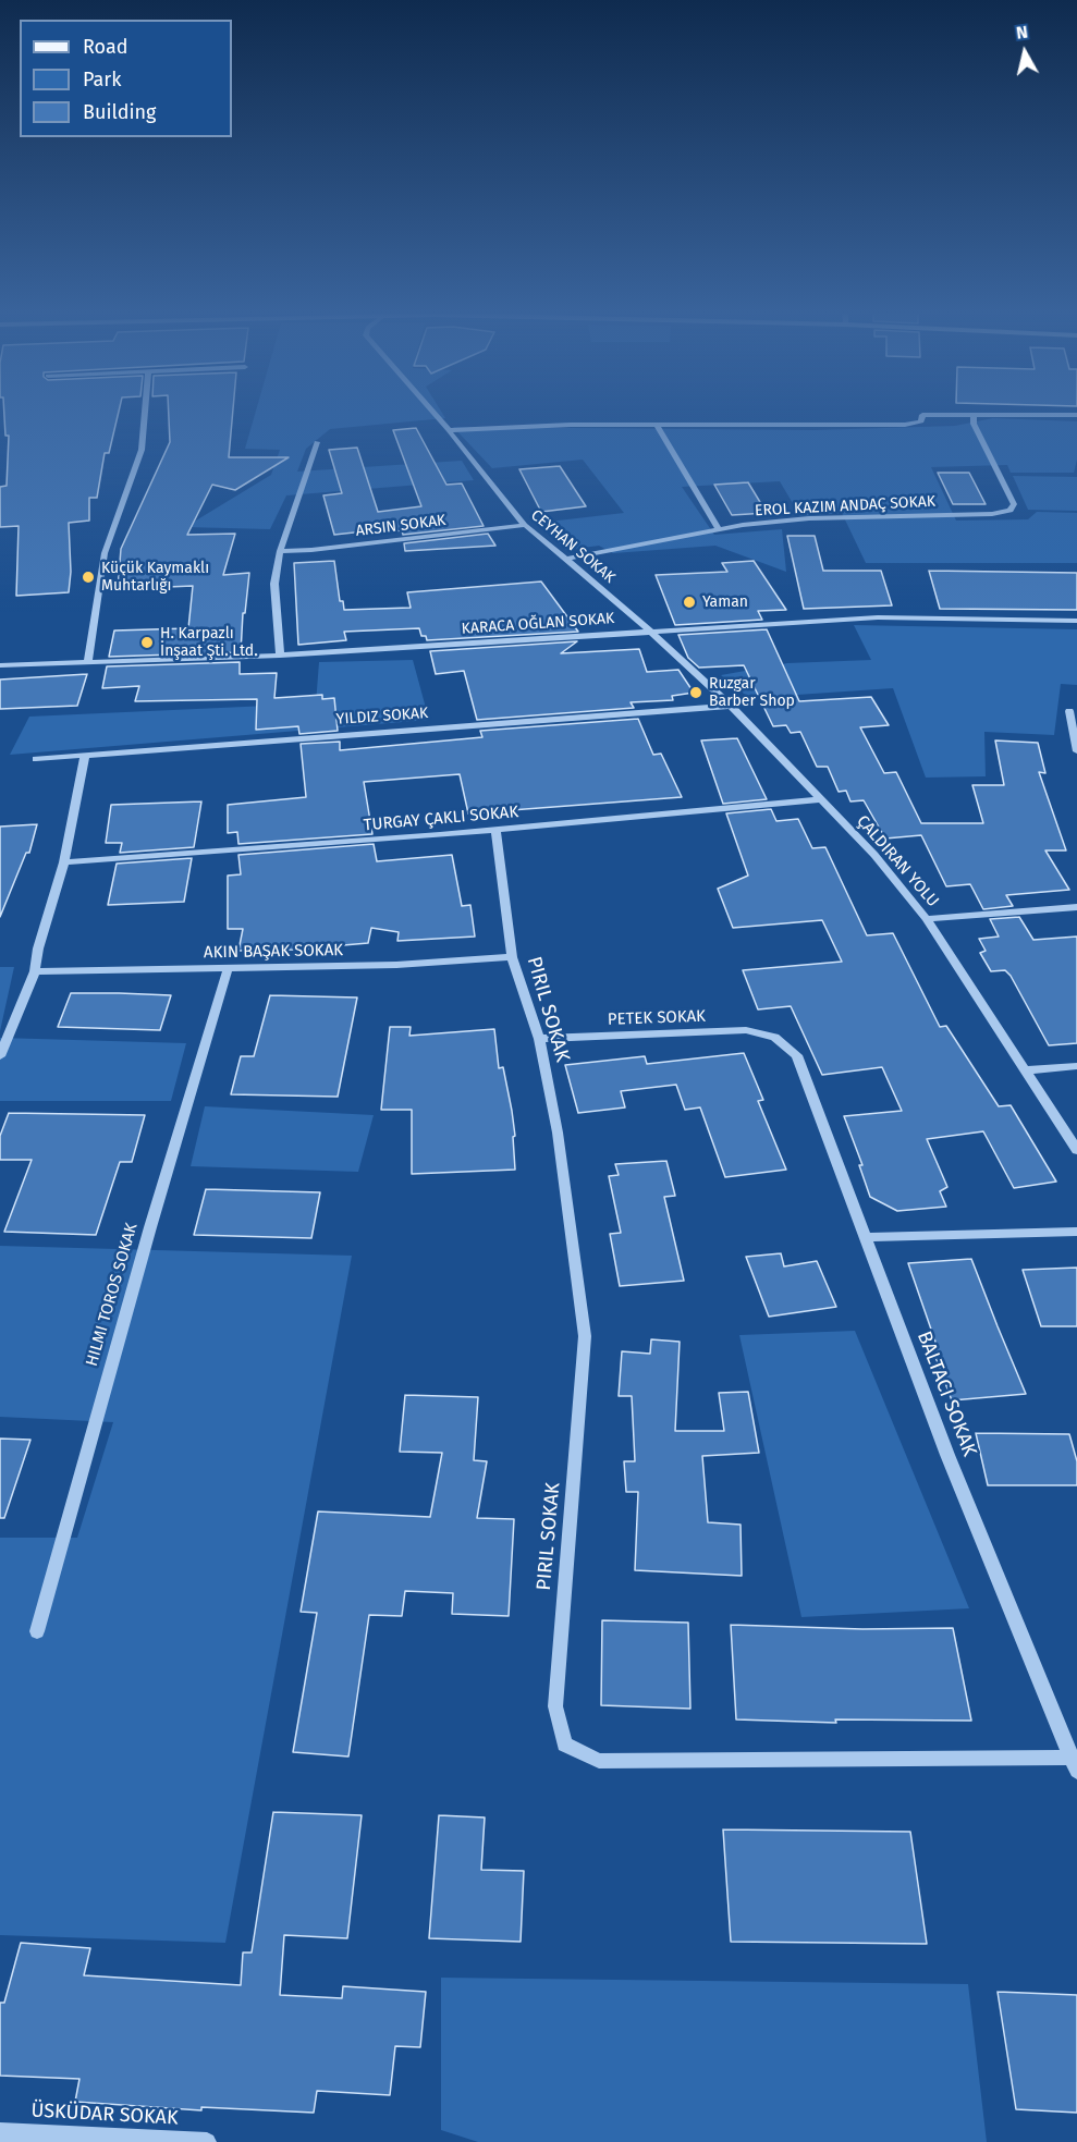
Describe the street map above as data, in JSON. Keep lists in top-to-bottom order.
{
  "streets": {
    "street": [
      "CEYHAN SOKAK",
      "KARACA OĞLAN SOKAK",
      "PETEK SOKAK",
      "HILMI TOROS SOKAK",
      "ÜSKÜDAR SOKAK"
    ]
  },
  "crossings": [
    ["CEYHAN SOKAK", "KARACA OĞLAN SOKAK"]
  ],
  "places": [
    "Küçük Kaymaklı Muhtarlığı",
    "Yaman",
    "H. Karpazlı İnşaat Şti. Ltd.",
    "Ruzgar Barber Shop"
  ],
  "legend": ["Road", "Park", "Building"],
  "north": "top"
}
